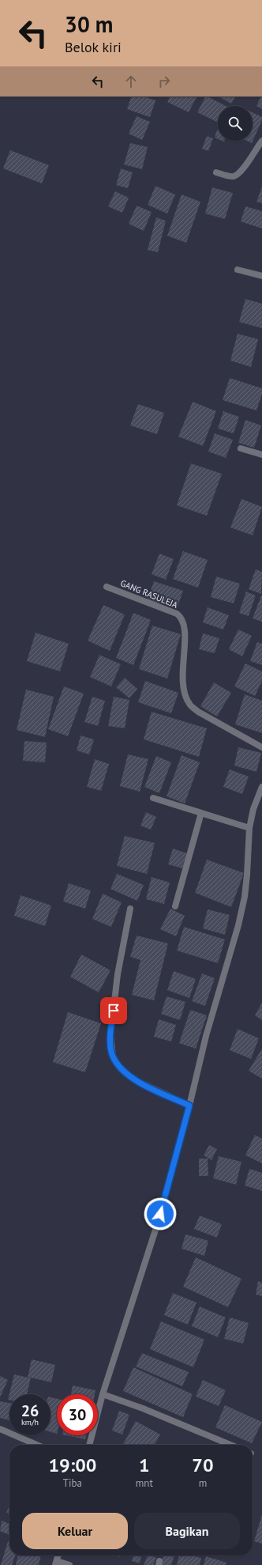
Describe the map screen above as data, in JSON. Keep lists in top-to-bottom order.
{
  "streets": {
    "street": ["GANG RASULEJA"]
  },
  "page": {
    "turn": ["30 m", "Belok kiri"],
    "speed": "26 km/h",
    "limit": "30",
    "eta": [
      "19:00",
      "Tiba",
      "1",
      "mnt",
      "70",
      "m"
    ],
    "buttons": ["Keluar", "Bagikan"]
  }
}
